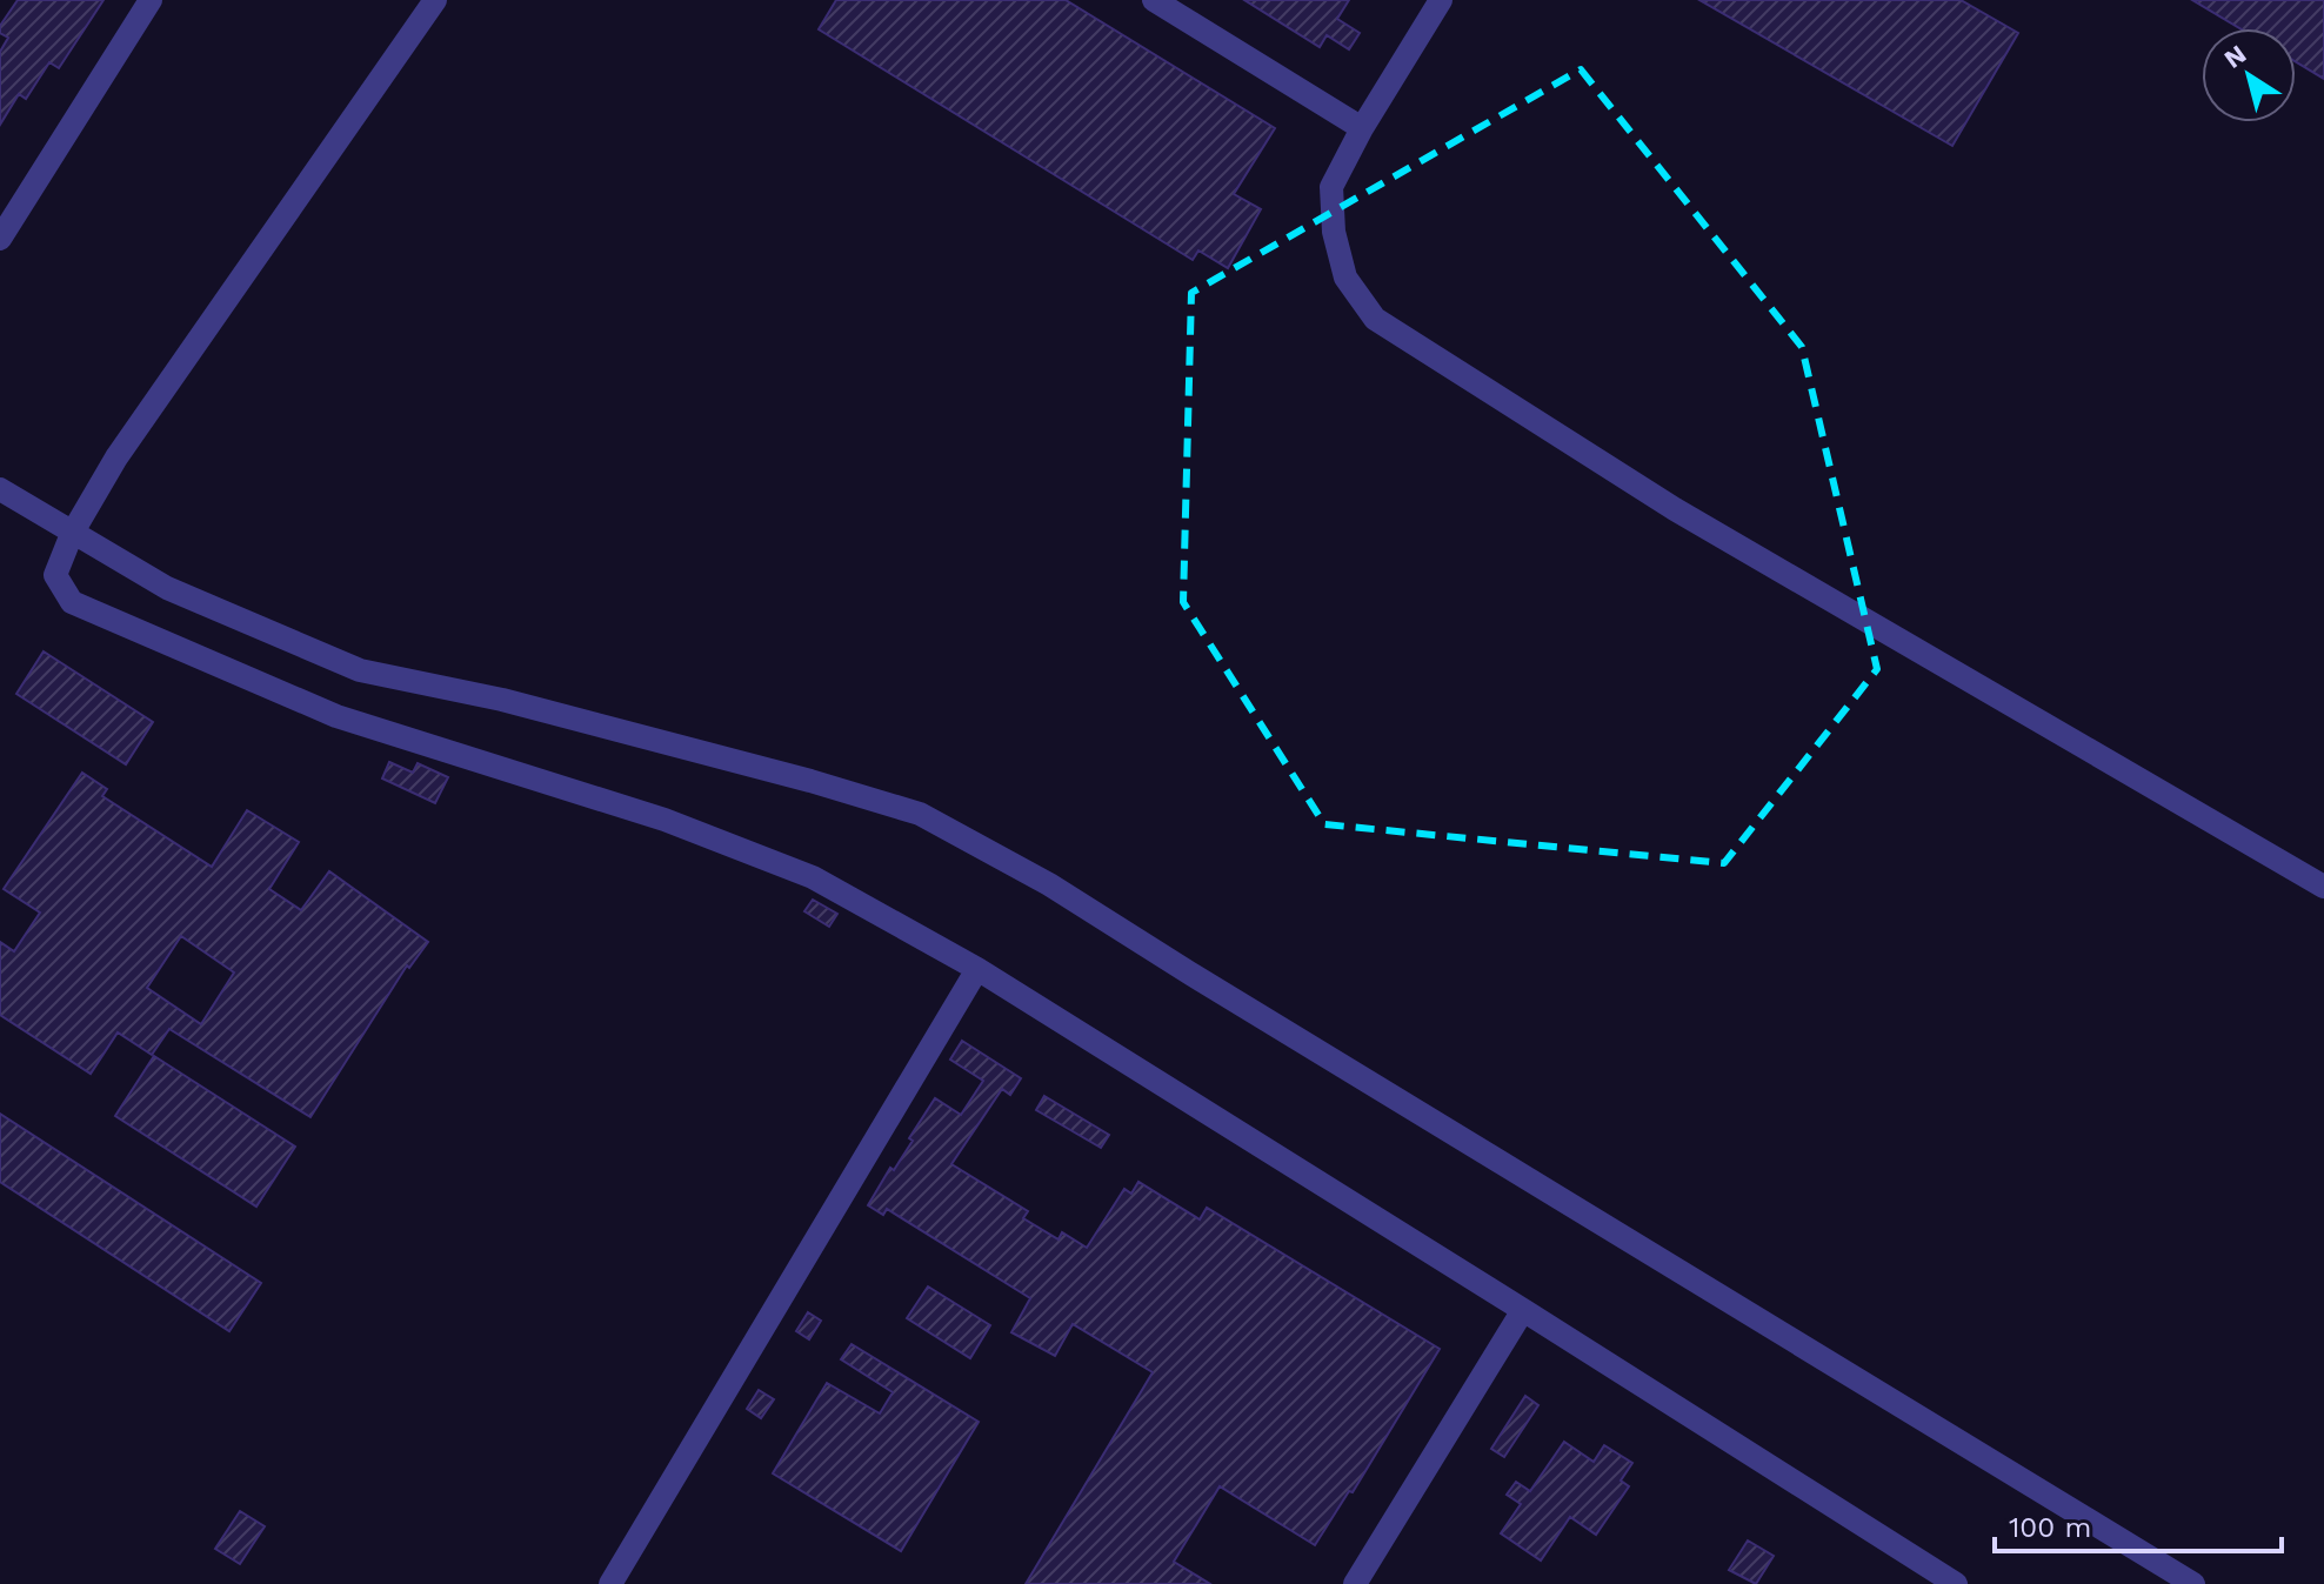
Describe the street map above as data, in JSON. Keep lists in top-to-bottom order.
{
  "scale_bar": "100 m",
  "north": "top left"
}
